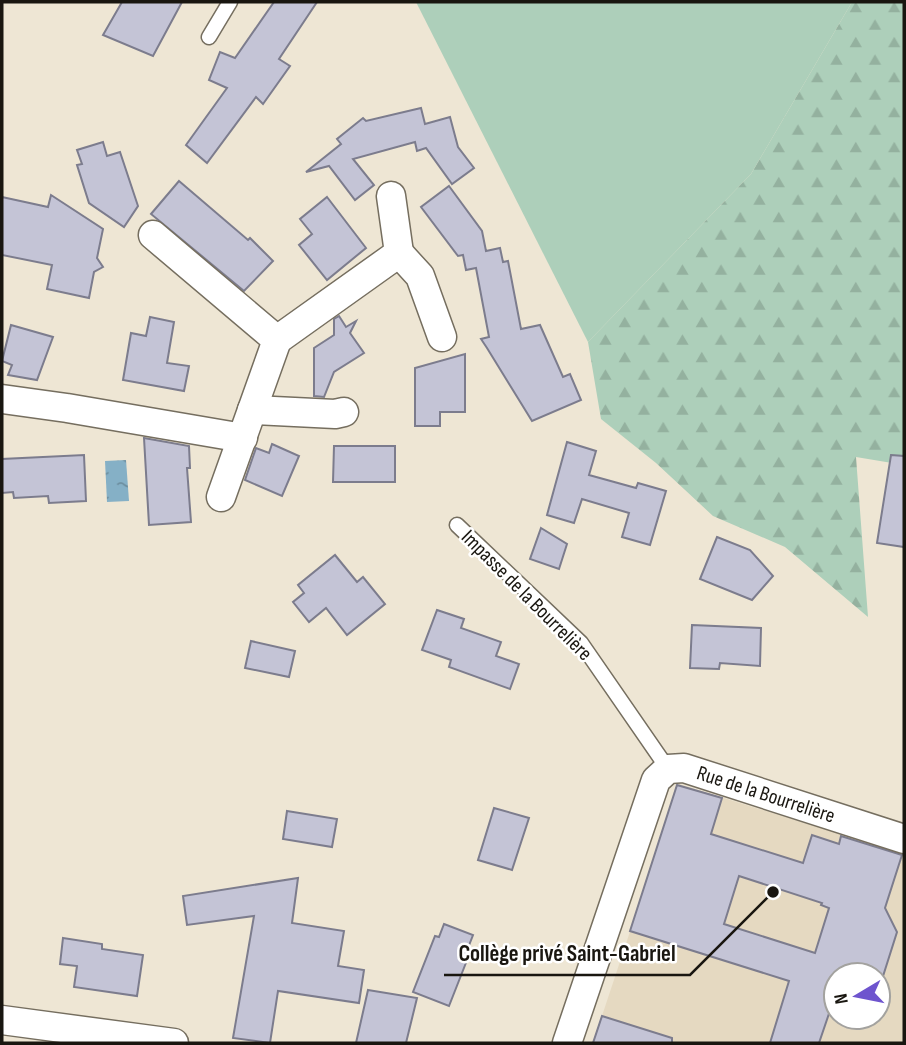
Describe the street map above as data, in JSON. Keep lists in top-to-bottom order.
{
  "streets": {
    "street": ["Rue de la Bourrelière"],
    "lane": ["Impasse de la Bourrelière"]
  },
  "crossings": [
    ["Impasse de la Bourrelière", "Rue de la Bourrelière"]
  ],
  "places": ["Collège privé Saint-Gabriel"],
  "north": "left"
}
